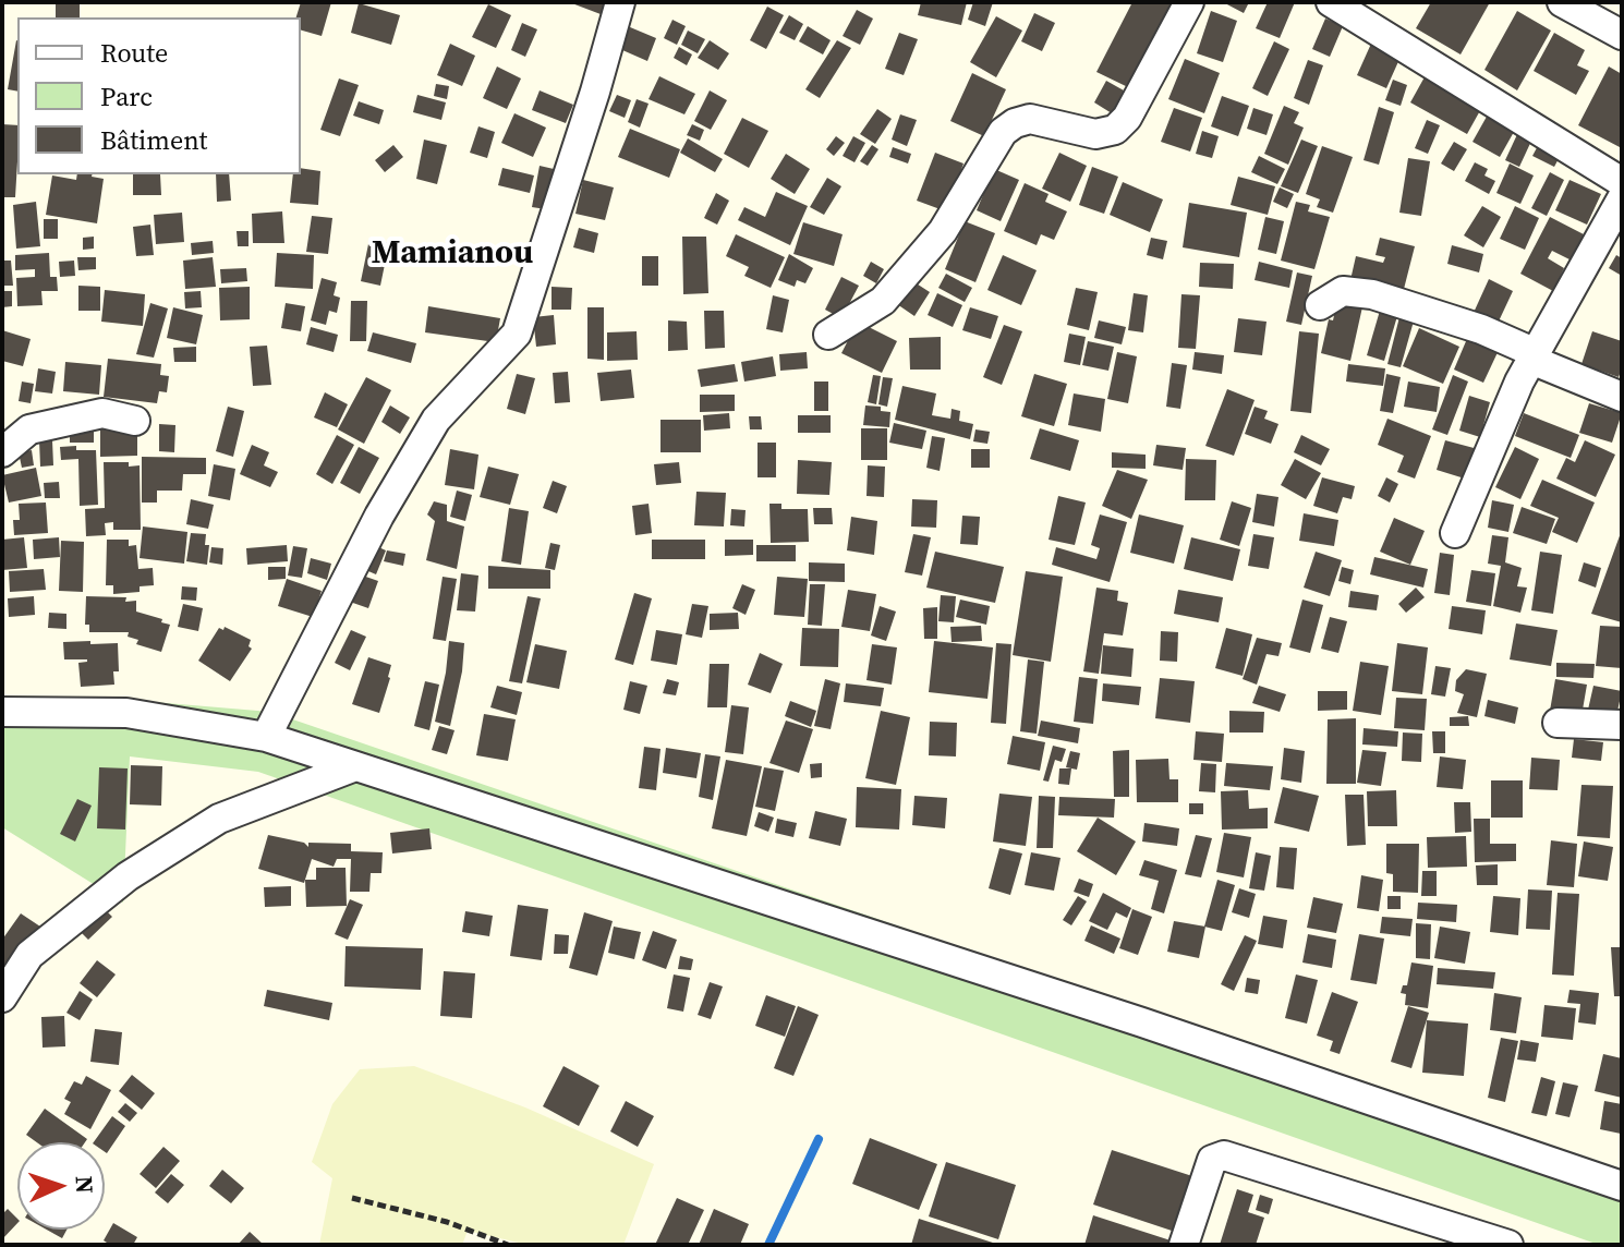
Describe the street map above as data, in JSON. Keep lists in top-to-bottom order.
{
  "districts": ["Mamianou"],
  "legend": ["Route", "Parc", "Bâtiment"],
  "north": "right"
}
